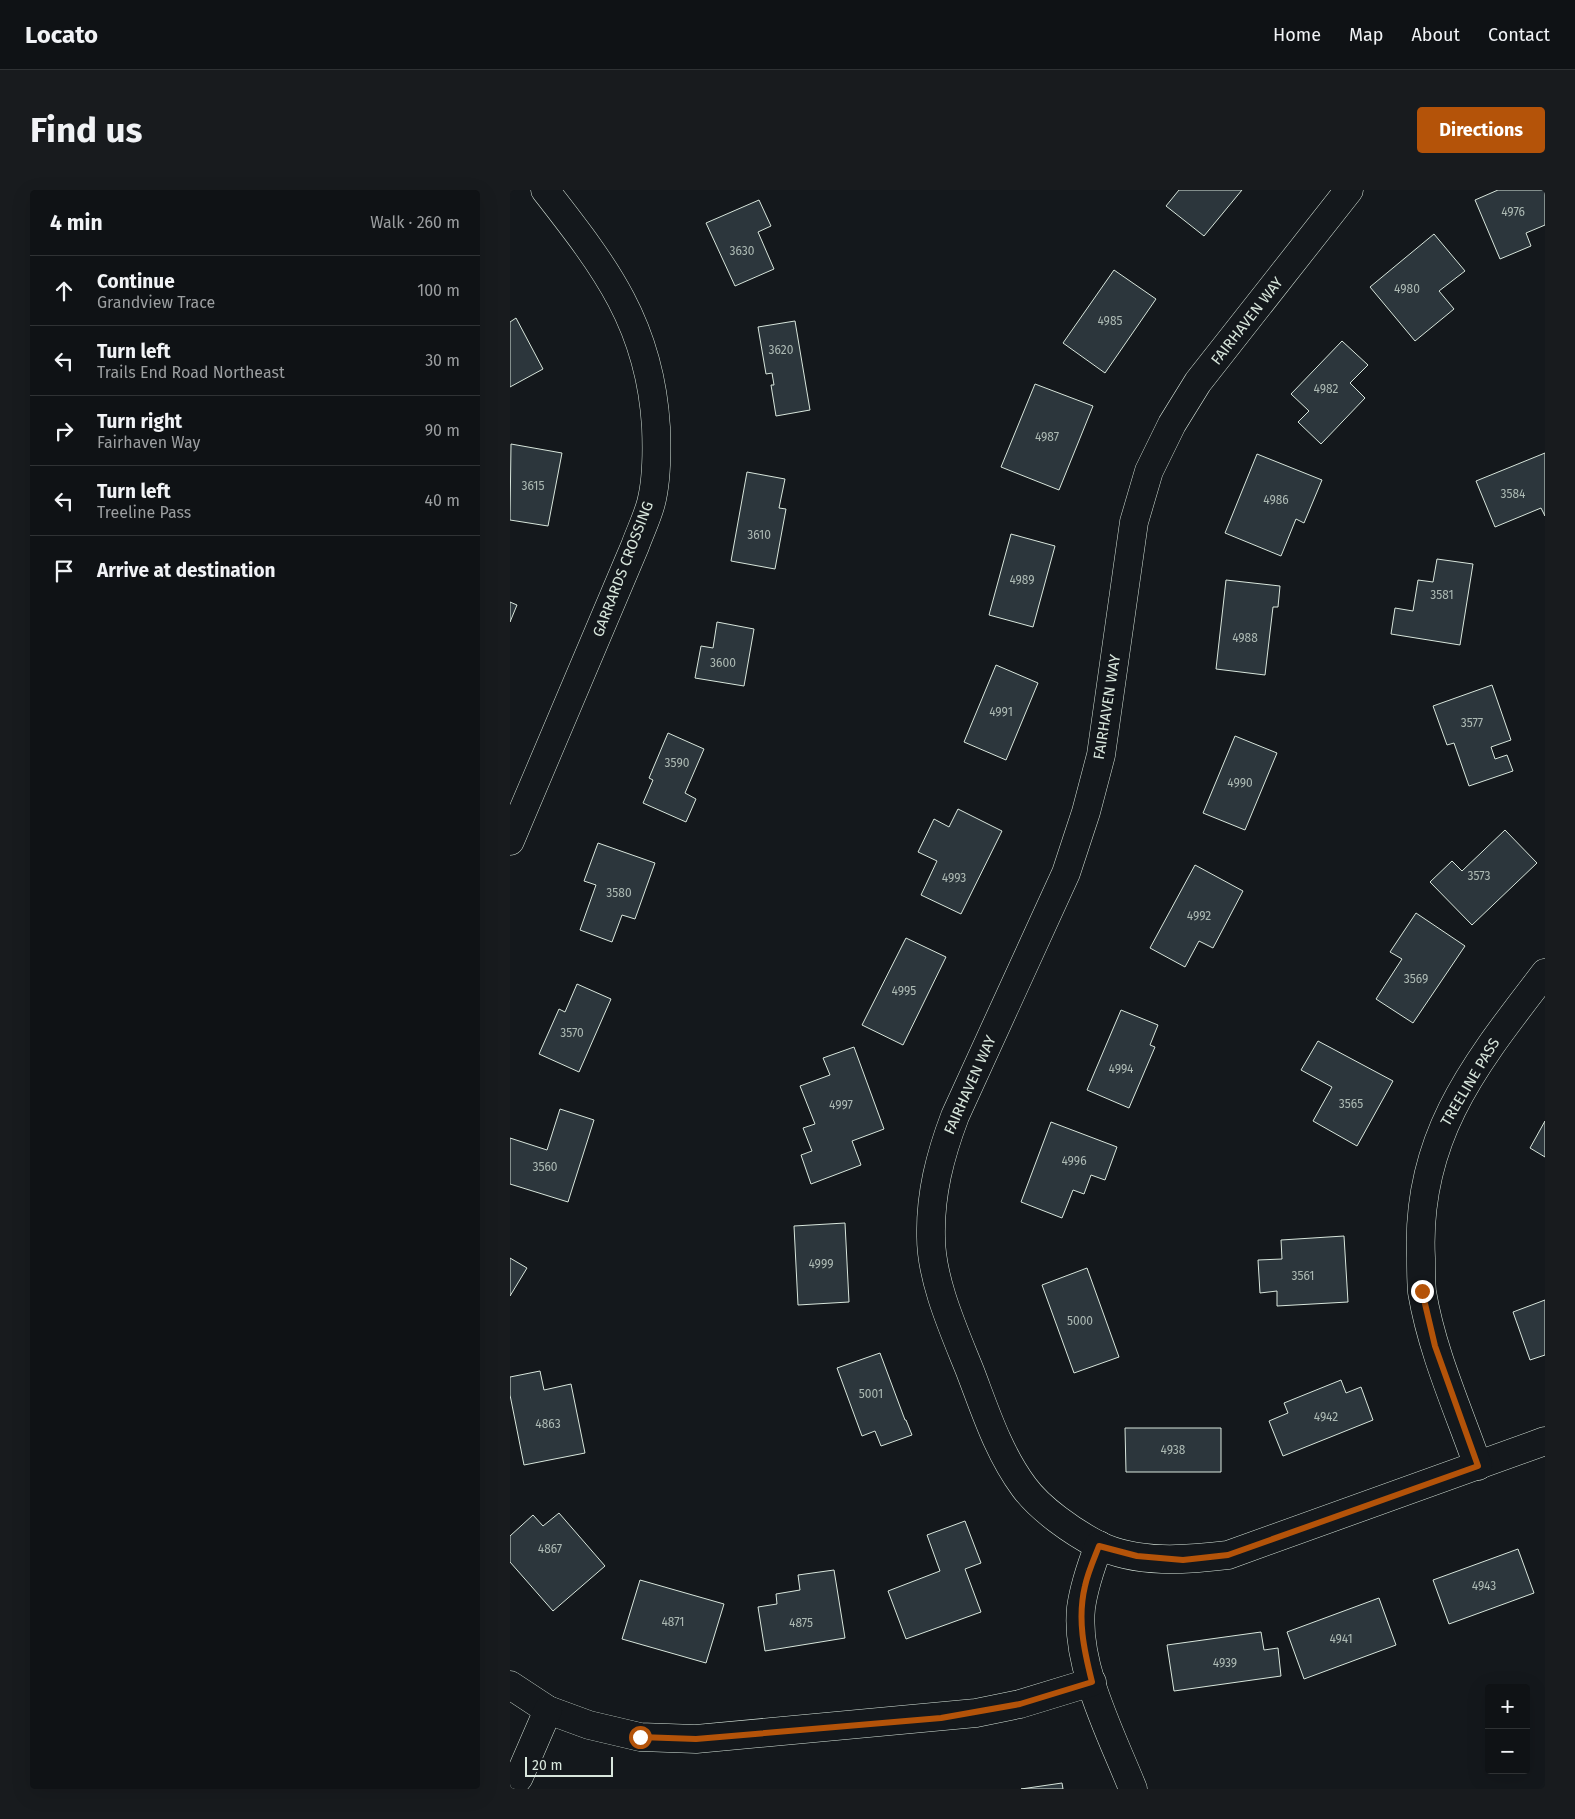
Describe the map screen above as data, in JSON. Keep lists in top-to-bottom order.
{
  "streets": {
    "street": ["FAIRHAVEN WAY", "GARRARDS CROSSING", "TREELINE PASS"]
  },
  "crossings": [
    ["FAIRHAVEN WAY", "TREELINE PASS"]
  ],
  "house_numbers": [
    "4976",
    "3630",
    "4980",
    "4985",
    "3620",
    "4982",
    "4987",
    "3615",
    "3584",
    "4986",
    "3610",
    "4989",
    "3581",
    "4988",
    "3600",
    "4991",
    "3577",
    "3590",
    "4990",
    "3573",
    "4993",
    "3580",
    "4992",
    "3569",
    "4995",
    "3570",
    "4994",
    "3565",
    "4997",
    "4996",
    "3560",
    "4999",
    "3561",
    "5000",
    "5001",
    "4942",
    "4863",
    "4938",
    "4867",
    "4943",
    "4871",
    "4875",
    "4941",
    "4939"
  ],
  "scale_bar": "20 m",
  "page": {
    "header": "Locato",
    "nav": [
      "Home",
      "Map",
      "About",
      "Contact"
    ],
    "buttons": "Directions",
    "title": "Find us",
    "heading": ["4 min", "Walk · 260 m"],
    "list": [
      ["Continue", "Grandview Trace", "100 m"],
      ["Turn left", "Trails End Road Northeast", "30 m"],
      ["Turn right", "Fairhaven Way", "90 m"],
      ["Turn left", "Treeline Pass", "40 m"],
      "Arrive at destination"
    ],
    "map_buttons": ["+", "−"],
    "scale": "20 m"
  }
}
